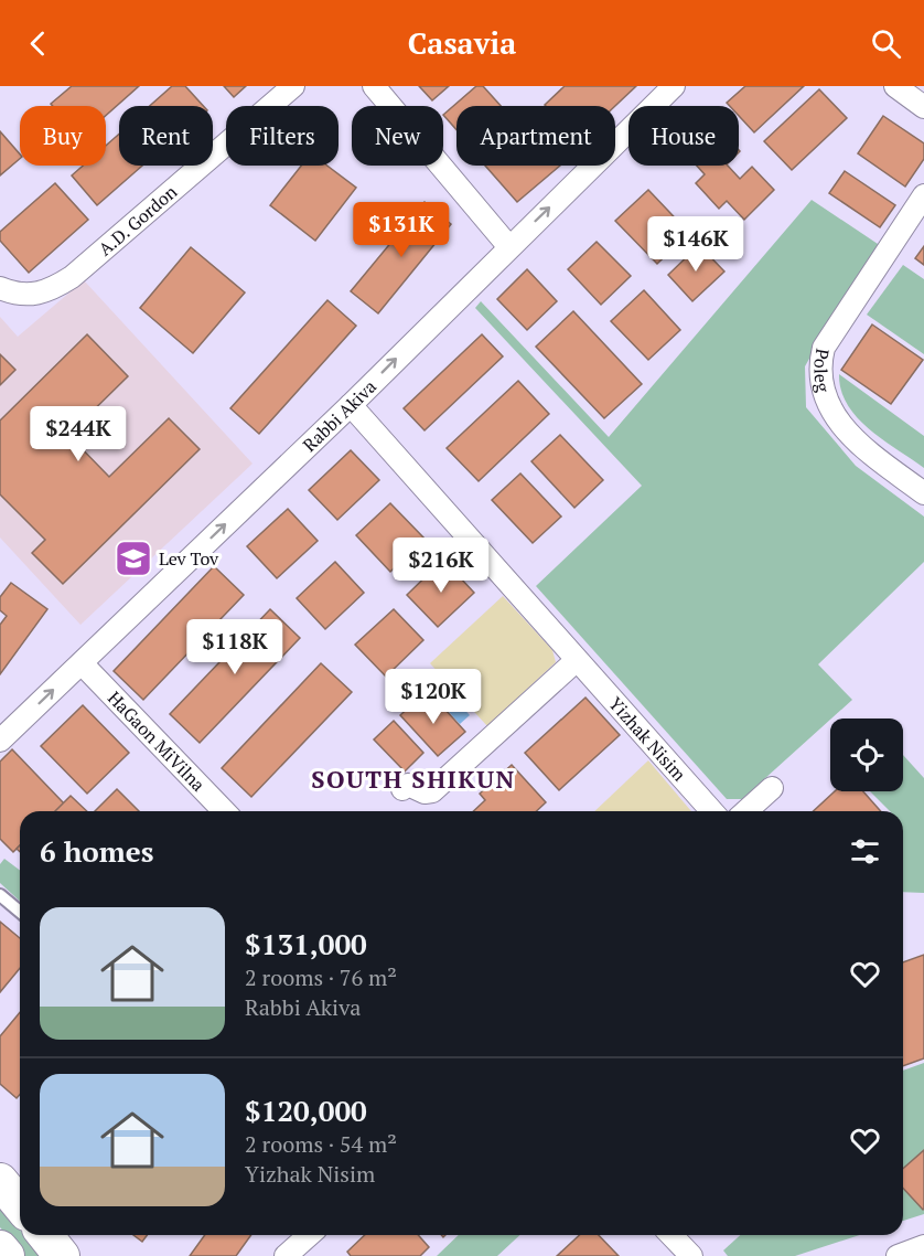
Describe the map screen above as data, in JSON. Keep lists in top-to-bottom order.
{
  "streets": {
    "street": [
      "A.D. Gordon",
      "Poleg",
      "Rabbi Akiva",
      "Yizhak Nisim",
      "HaGaon MiVilna"
    ]
  },
  "crossings": [
    ["Rabbi Akiva", "Yizhak Nisim"],
    ["Rabbi Akiva", "HaGaon MiVilna"]
  ],
  "one_way": ["Rabbi Akiva"],
  "districts": ["SOUTH SHIKUN"],
  "places": {
    "school or university": ["Lev Tov"]
  },
  "page": {
    "header": "Casavia",
    "chip": [
      "Buy",
      "Rent",
      "Filters",
      "New",
      "Apartment",
      "House"
    ],
    "price": [
      "$131K",
      "$146K",
      "$244K",
      "$216K",
      "$118K",
      "$120K"
    ],
    "heading": "6 homes",
    "list": [
      {
        "name": "$131,000",
        "note": "2 rooms · 76 m² · Rabbi Akiva"
      },
      {
        "name": "$120,000",
        "note": "2 rooms · 54 m² · Yizhak Nisim"
      }
    ]
  }
}
